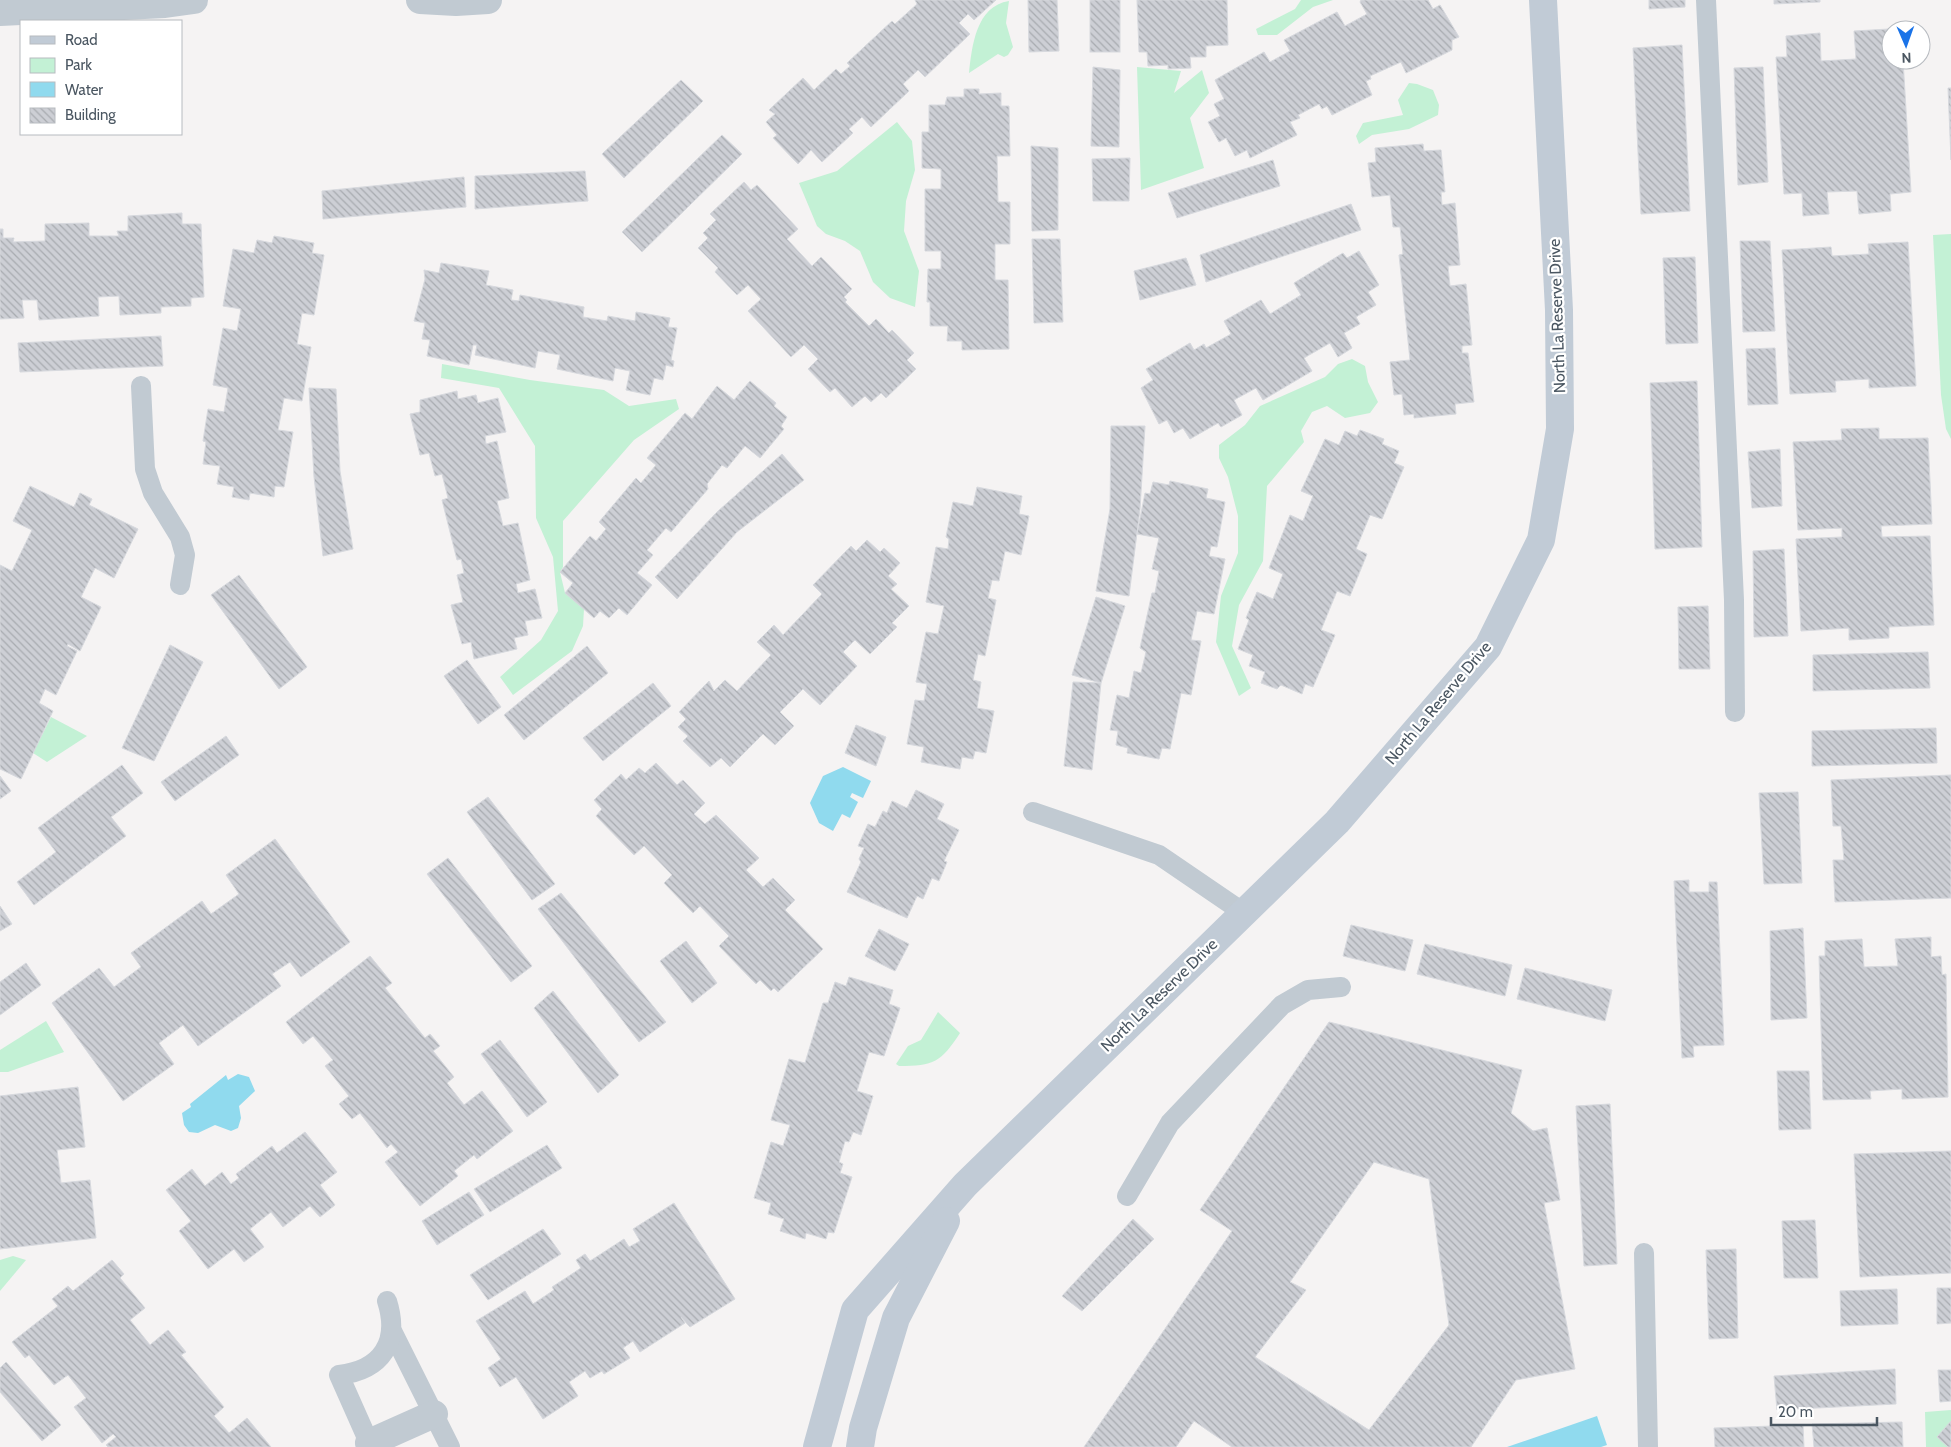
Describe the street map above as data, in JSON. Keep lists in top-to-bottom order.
{
  "streets": {
    "street": ["North La Reserve Drive"]
  },
  "legend": [
    "Road",
    "Park",
    "Water",
    "Building"
  ],
  "scale_bar": "20 m",
  "north": "bottom"
}
